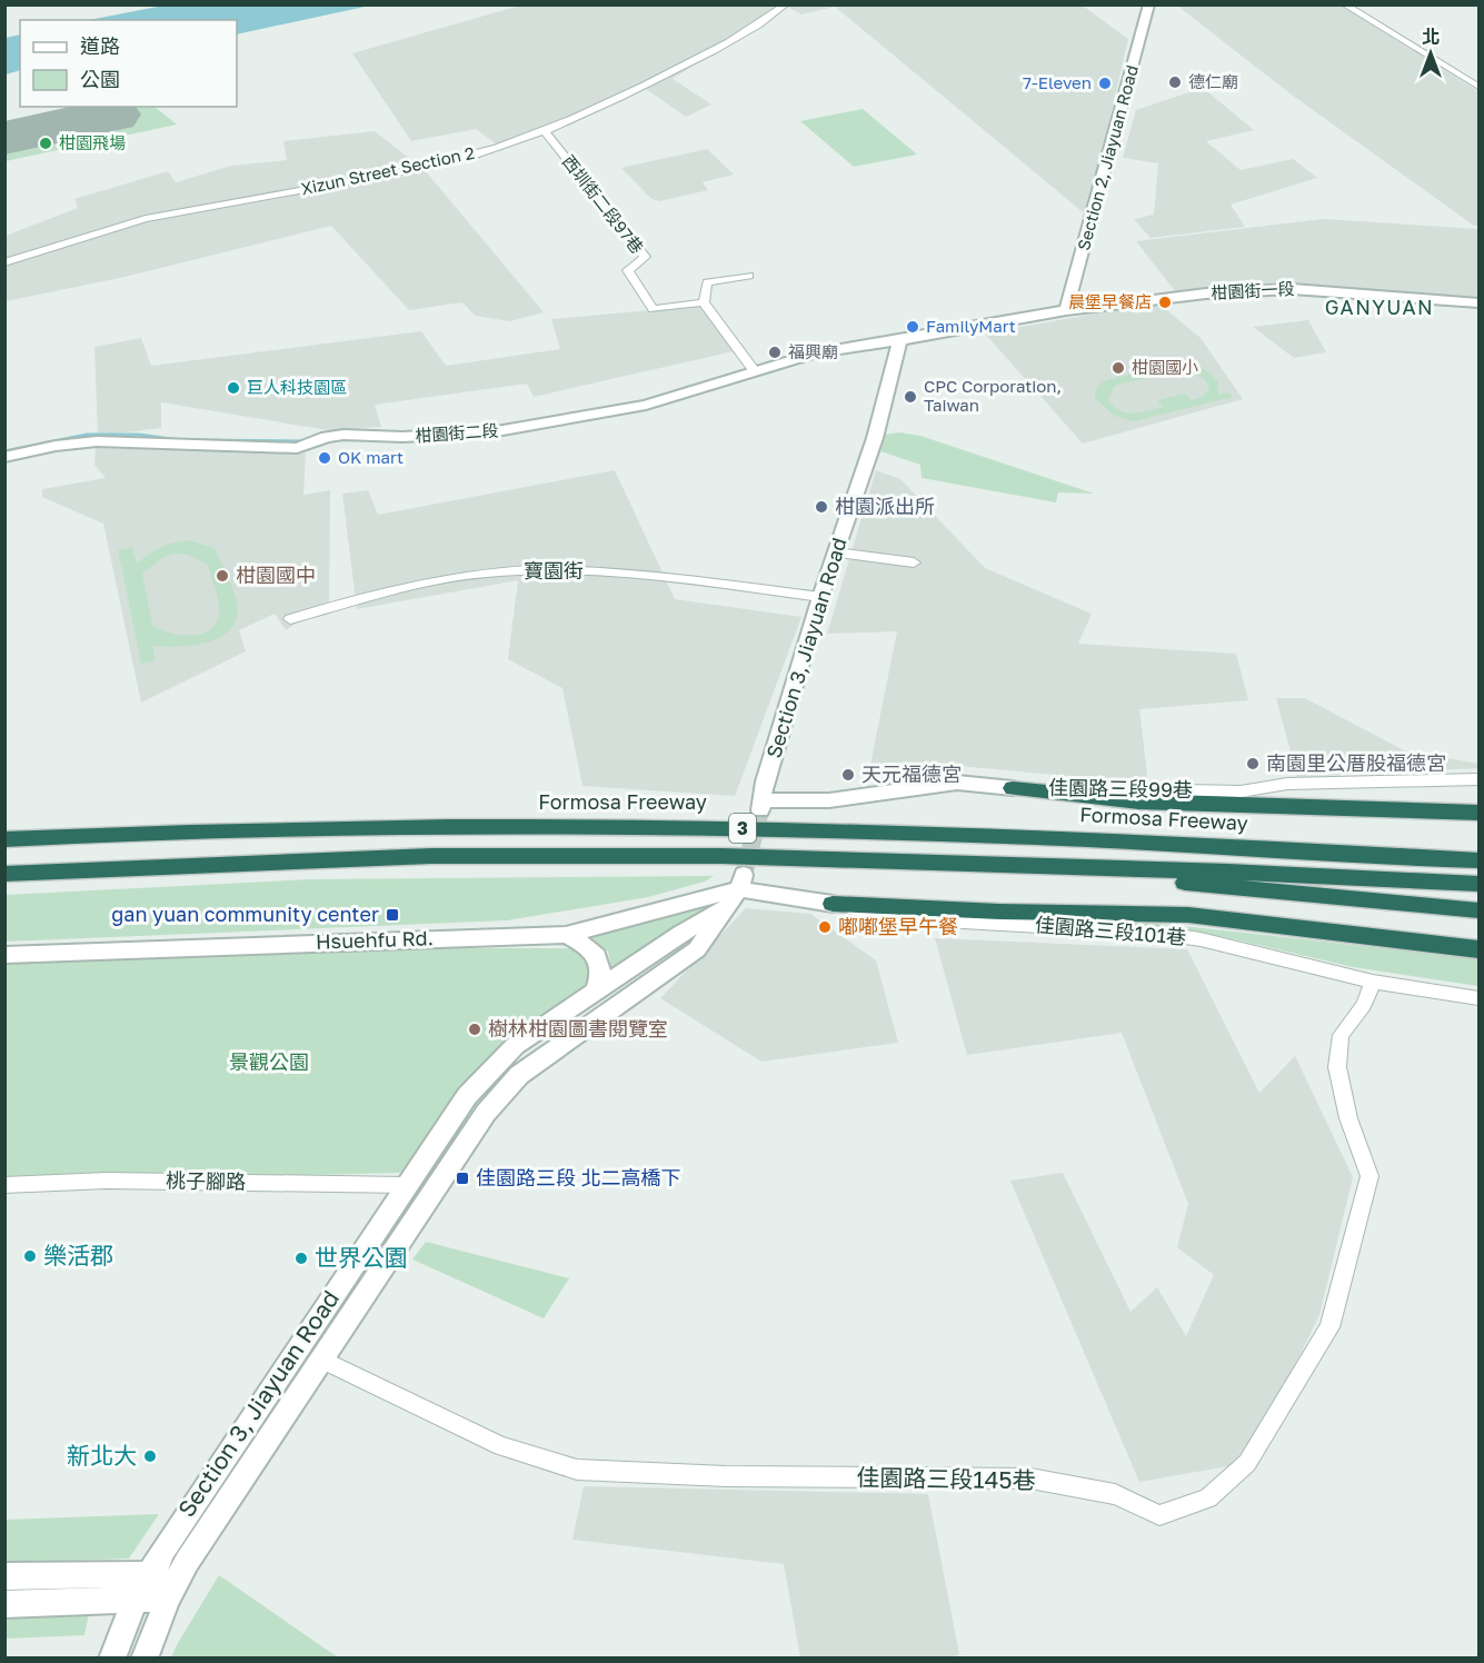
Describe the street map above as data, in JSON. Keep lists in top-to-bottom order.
{
  "streets": {
    "highway": ["Formosa Freeway", "3"],
    "street": [
      "Section 2, Jiayuan Road",
      "Xizun Street Section 2",
      "西圳街二段97巷",
      "柑園街一段",
      "柑園街二段",
      "寶園街",
      "Section 3, Jiayuan Road",
      "佳園路三段99巷",
      "佳園路三段101巷",
      "Hsuehfu Rd.",
      "桃子腳路",
      "佳園路三段145巷"
    ]
  },
  "crossings": [
    ["Section 2, Jiayuan Road", "柑園街一段"],
    ["Xizun Street Section 2", "西圳街二段97巷"],
    ["柑園街二段", "Section 3, Jiayuan Road"],
    ["寶園街", "Section 3, Jiayuan Road"],
    ["Section 3, Jiayuan Road", "佳園路三段99巷"],
    ["Section 3, Jiayuan Road", "佳園路三段101巷"],
    ["Section 3, Jiayuan Road", "Hsuehfu Rd."],
    ["Section 3, Jiayuan Road", "桃子腳路"],
    ["Section 3, Jiayuan Road", "佳園路三段145巷"],
    ["佳園路三段101巷", "Hsuehfu Rd."],
    ["佳園路三段101巷", "佳園路三段145巷"]
  ],
  "districts": ["GANYUAN"],
  "parks": ["景觀公園"],
  "places": {
    "other": [
      "德仁廟",
      "7-Eleven",
      "柑園飛場",
      "晨堡早餐店",
      "FamilyMart",
      "福興廟",
      "柑園國小",
      "巨人科技園區",
      "CPC Corporation, Taiwan",
      "OK mart",
      "柑園派出所",
      "柑園國中",
      "南園里公厝股福德宮",
      "天元福德宮",
      "嘟嘟堡早午餐",
      "樹林柑園圖書閱覽室",
      "樂活郡",
      "世界公園",
      "新北大"
    ],
    "transit": ["gan yuan community center", "佳園路三段 北二高橋下"]
  },
  "legend": ["道路", "公園"],
  "north": "top"
}
